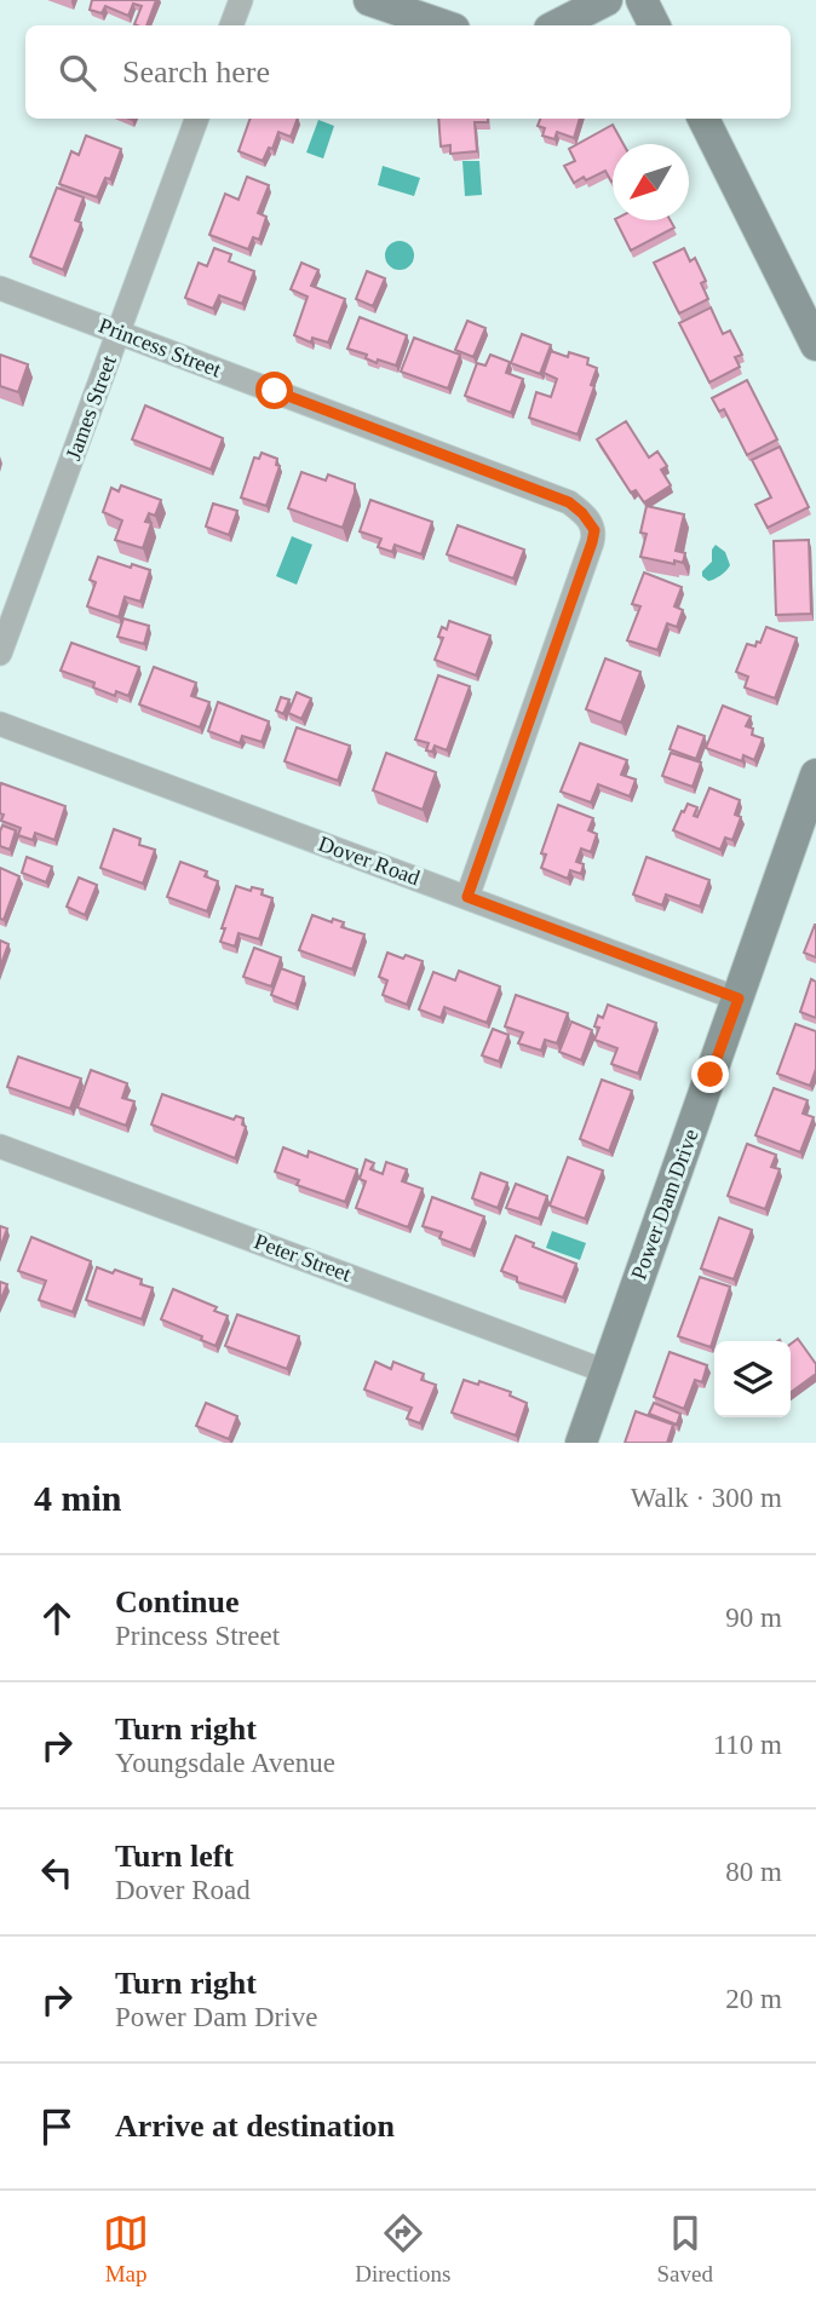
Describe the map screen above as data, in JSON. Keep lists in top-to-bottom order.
{
  "streets": {
    "main road": ["Power Dam Drive"],
    "street": [
      "Princess Street",
      "James Street",
      "Dover Road",
      "Peter Street"
    ]
  },
  "crossings": [
    ["Princess Street", "James Street"],
    ["Princess Street", "Dover Road"],
    ["Dover Road", "Power Dam Drive"],
    ["Power Dam Drive", "Peter Street"]
  ],
  "north": "bottom left",
  "page": {
    "search": "Search here",
    "heading": ["4 min", "Walk · 300 m"],
    "list": [
      ["Continue", "Princess Street", "90 m"],
      ["Turn right", "Youngsdale Avenue", "110 m"],
      ["Turn left", "Dover Road", "80 m"],
      ["Turn right", "Power Dam Drive", "20 m"],
      "Arrive at destination"
    ],
    "nav": ["Map", "Directions", "Saved"]
  }
}
